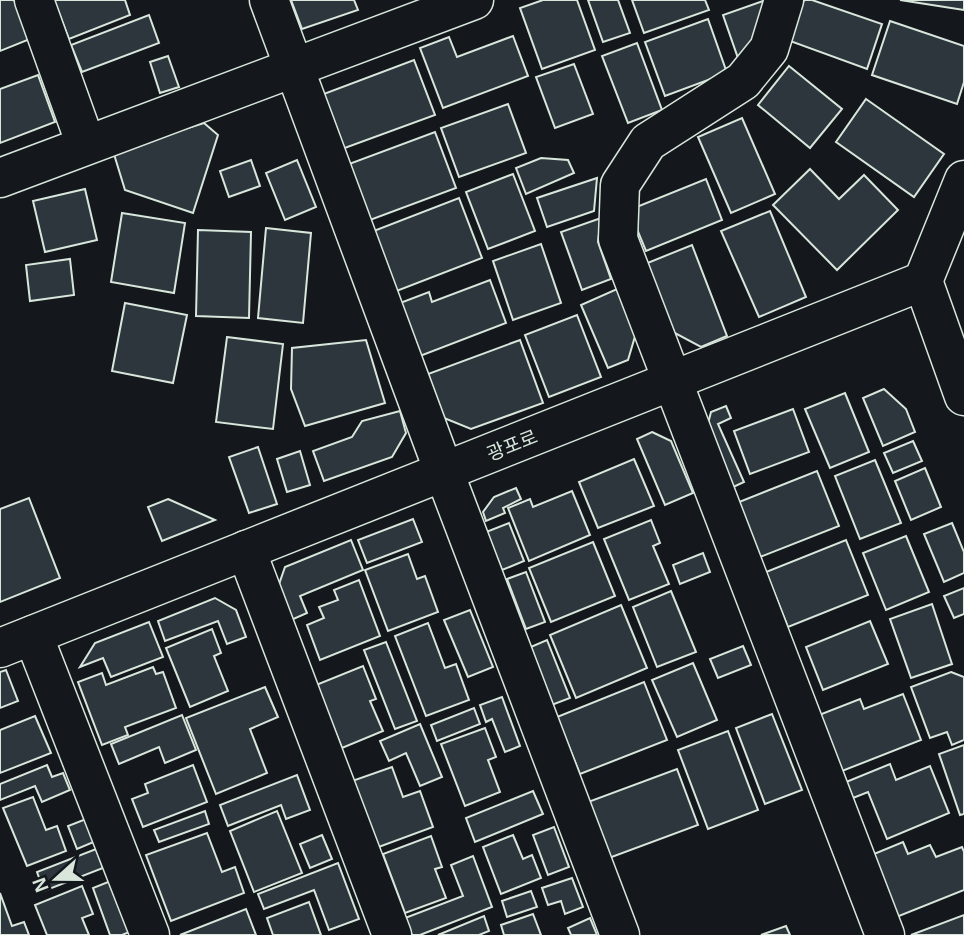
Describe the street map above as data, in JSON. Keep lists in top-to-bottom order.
{
  "streets": {
    "street": ["광포로"]
  },
  "north": "left"
}
